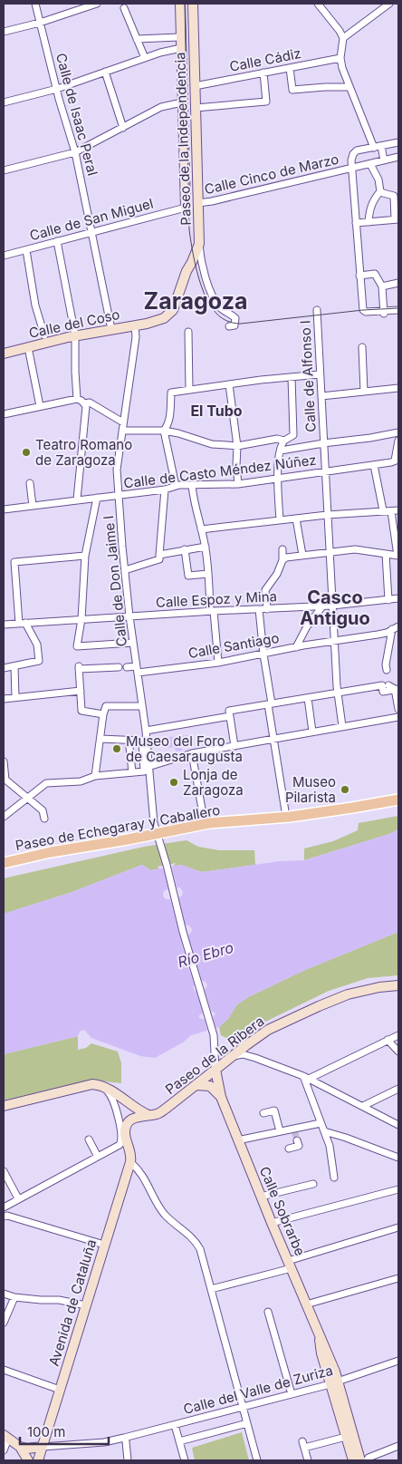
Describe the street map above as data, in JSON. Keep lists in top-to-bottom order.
{
  "streets": {
    "main road": [
      "Paseo de la Independencia",
      "Calle del Coso",
      "Paseo de Echegaray y Caballero",
      "Paseo de la Ribera",
      "Calle Sobrarbe",
      "Avenida de Cataluña"
    ],
    "street": [
      "Calle Cádiz",
      "Calle de Isaac Peral",
      "Calle Cinco de Marzo",
      "Calle de San Miguel",
      "Calle de Alfonso I",
      "Calle de Casto Méndez Núñez",
      "Calle de Don Jaime I",
      "Calle Espoz y Mina",
      "Calle Santiago",
      "Calle del Valle de Zuriza"
    ]
  },
  "crossings": [
    ["Calle Cádiz", "Paseo de la Independencia"],
    ["Calle de Isaac Peral", "Calle de San Miguel"],
    ["Calle de Isaac Peral", "Calle del Coso"],
    ["Paseo de la Independencia", "Calle Cinco de Marzo"],
    ["Paseo de la Independencia", "Calle de San Miguel"],
    ["Paseo de la Independencia", "Calle del Coso"],
    ["Calle del Coso", "Calle de Don Jaime I"],
    ["Calle de Alfonso I", "Calle de Casto Méndez Núñez"],
    ["Calle de Alfonso I", "Calle Espoz y Mina"],
    ["Calle de Alfonso I", "Calle Santiago"],
    ["Calle de Casto Méndez Núñez", "Calle de Don Jaime I"],
    ["Calle de Don Jaime I", "Calle Espoz y Mina"],
    ["Calle de Don Jaime I", "Calle Santiago"],
    ["Calle de Don Jaime I", "Paseo de Echegaray y Caballero"],
    ["Calle de Don Jaime I", "Paseo de la Ribera"],
    ["Calle de Don Jaime I", "Calle Sobrarbe"],
    ["Paseo de la Ribera", "Calle Sobrarbe"],
    ["Paseo de la Ribera", "Avenida de Cataluña"],
    ["Calle Sobrarbe", "Calle del Valle de Zuriza"],
    ["Avenida de Cataluña", "Calle del Valle de Zuriza"]
  ],
  "districts": ["Zaragoza", "El Tubo", "Casco Antiguo"],
  "water": ["Río Ebro"],
  "places": [
    "Teatro Romano de Zaragoza",
    "Museo del Foro de Caesaraugusta",
    "Lonja de Zaragoza",
    "Museo Pilarista"
  ],
  "scale_bar": "100 m"
}
